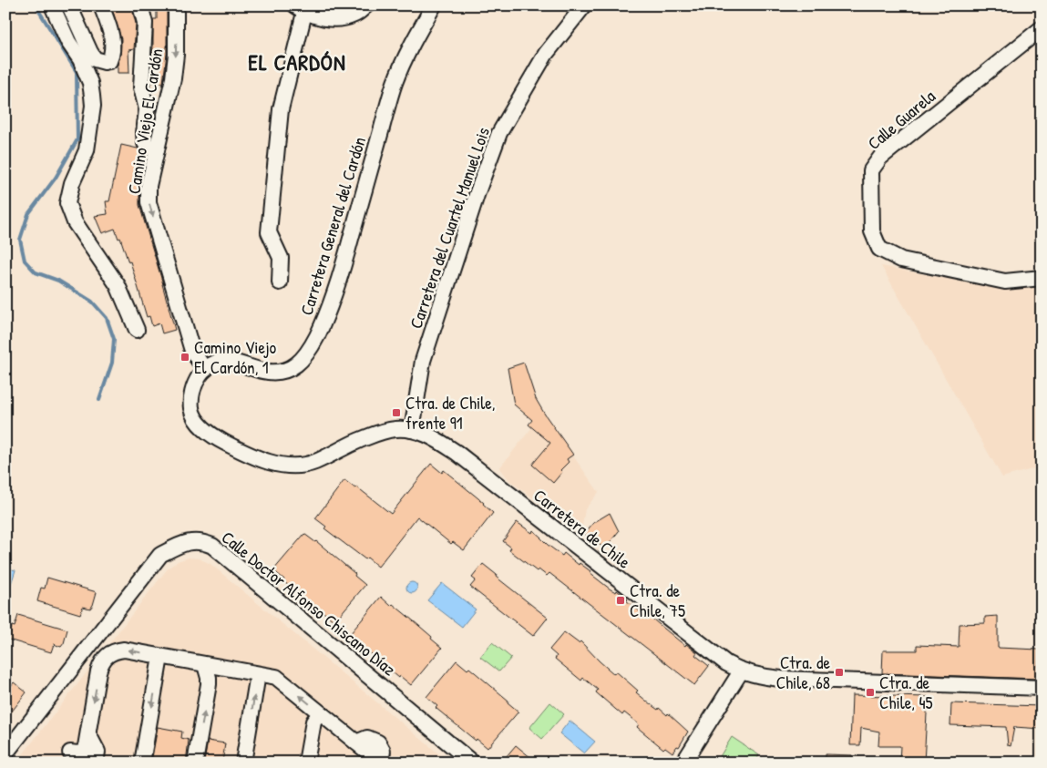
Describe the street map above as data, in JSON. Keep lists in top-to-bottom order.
{
  "streets": {
    "street": [
      "Calle Guarela",
      "Camino Viejo El Cardón",
      "Carretera General del Cardón",
      "Carretera del Cuartel Manuel Lois",
      "Carretera de Chile",
      "Calle Doctor Alfonso Chiscano Díaz"
    ]
  },
  "crossings": [
    ["Camino Viejo El Cardón", "Carretera General del Cardón"],
    ["Camino Viejo El Cardón", "Carretera de Chile"],
    ["Carretera General del Cardón", "Carretera de Chile"],
    ["Carretera del Cuartel Manuel Lois", "Carretera de Chile"]
  ],
  "districts": ["EL CARDÓN"],
  "places": {
    "transit": [
      "Camino Viejo El Cardón, 1",
      "Ctra. de Chile, frente 91",
      "Ctra. de Chile, 75",
      "Ctra. de Chile, 68",
      "Ctra. de Chile, 45"
    ]
  }
}
